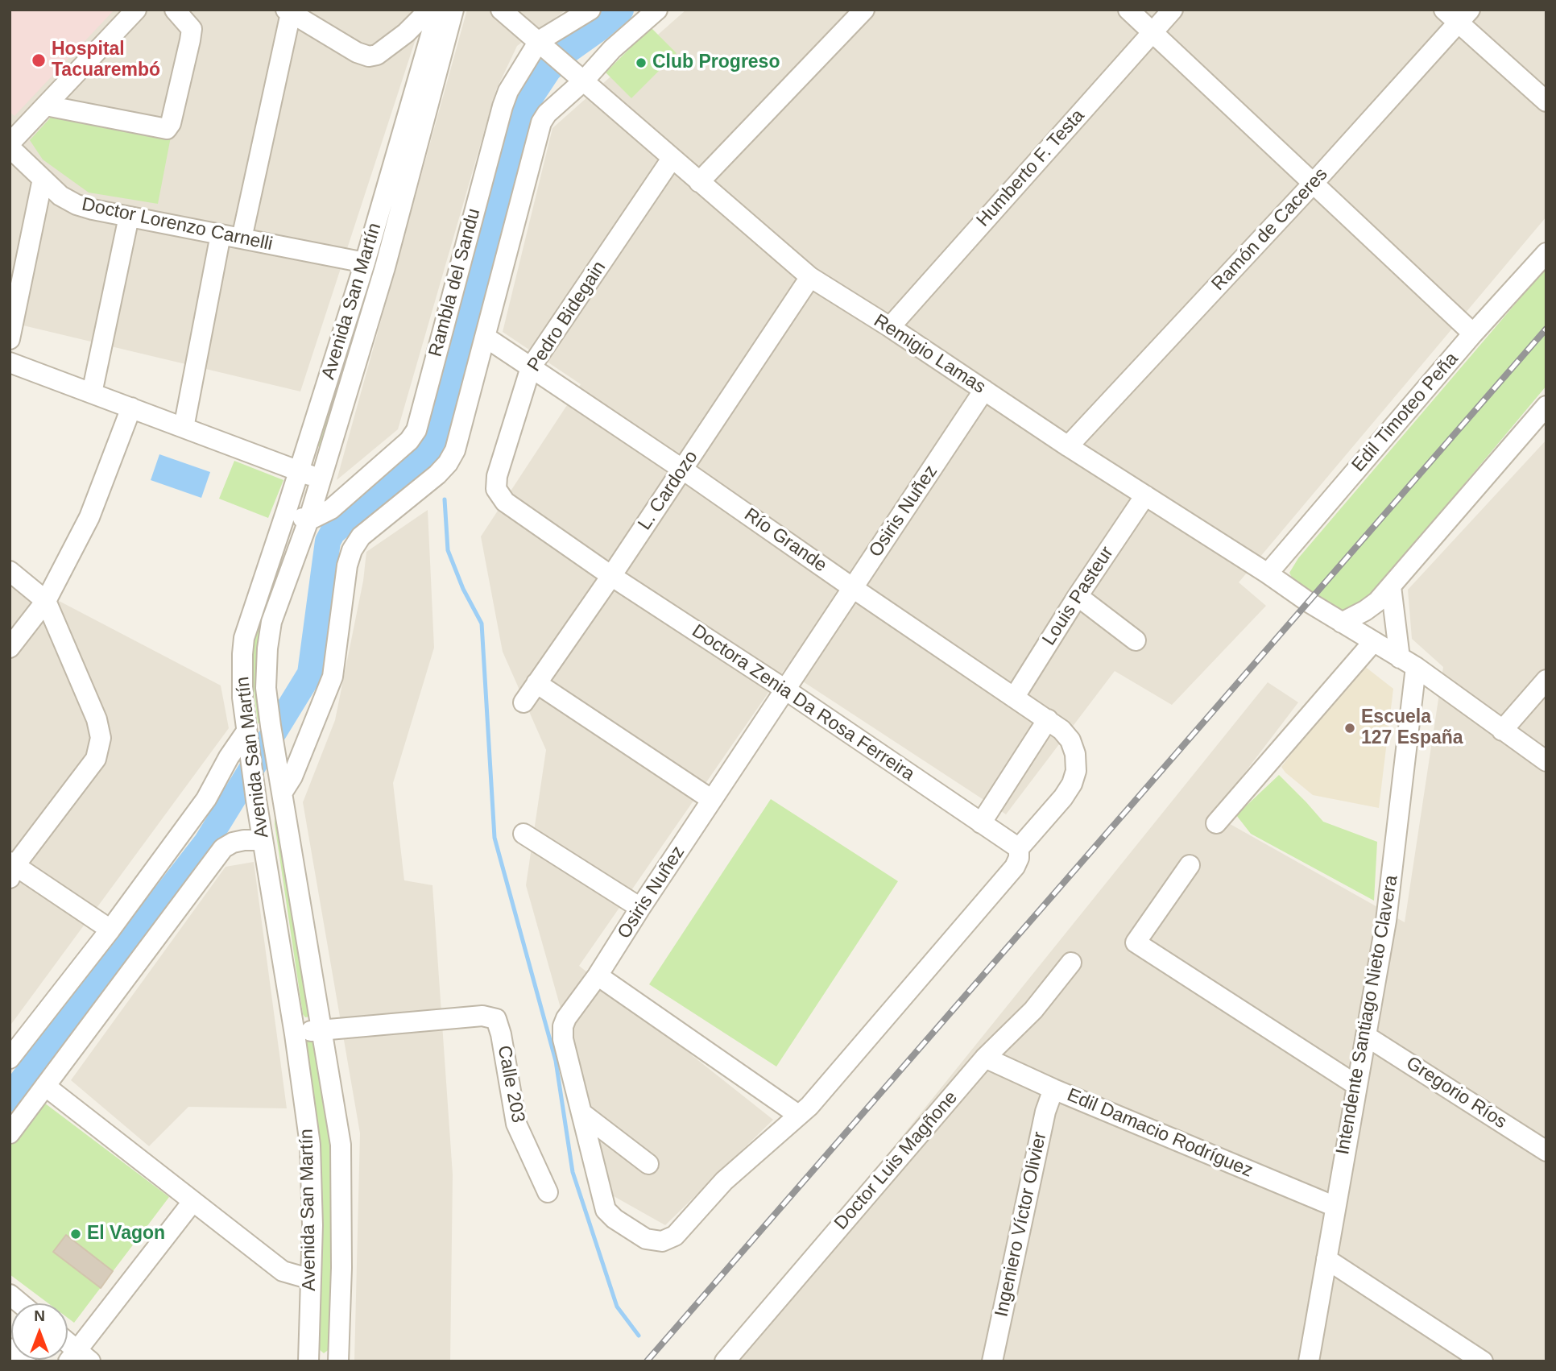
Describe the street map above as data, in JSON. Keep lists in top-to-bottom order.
{
  "streets": {
    "street": [
      "Humberto F. Testa",
      "Doctor Lorenzo Carnelli",
      "Ramón de Caceres",
      "Rambla del Sandu",
      "Avenida San Martín",
      "Pedro Bidegain",
      "Remigio Lamas",
      "Edil Timoteo Peña",
      "L. Cardozo",
      "Osiris Nuñez",
      "Río Grande",
      "Louis Pasteur",
      "Doctora Zenia Da Rosa Ferreira",
      "Intendente Santiago Nieto Clavera",
      "Calle 203",
      "Gregorio Ríos",
      "Edil Damacio Rodríguez",
      "Doctor Luis Magñone",
      "Ingeniero Víctor Olivier"
    ]
  },
  "crossings": [
    ["Humberto F. Testa", "Remigio Lamas"],
    ["Doctor Lorenzo Carnelli", "Avenida San Martín"],
    ["Ramón de Caceres", "Remigio Lamas"],
    ["Rambla del Sandu", "Avenida San Martín"],
    ["Rambla del Sandu", "Remigio Lamas"],
    ["Avenida San Martín", "Calle 203"],
    ["Pedro Bidegain", "Remigio Lamas"],
    ["Pedro Bidegain", "Río Grande"],
    ["Pedro Bidegain", "Doctora Zenia Da Rosa Ferreira"],
    ["Remigio Lamas", "Edil Timoteo Peña"],
    ["Remigio Lamas", "L. Cardozo"],
    ["Remigio Lamas", "Osiris Nuñez"],
    ["Remigio Lamas", "Louis Pasteur"],
    ["Remigio Lamas", "Intendente Santiago Nieto Clavera"],
    ["L. Cardozo", "Río Grande"],
    ["L. Cardozo", "Doctora Zenia Da Rosa Ferreira"],
    ["Osiris Nuñez", "Río Grande"],
    ["Osiris Nuñez", "Doctora Zenia Da Rosa Ferreira"],
    ["Río Grande", "Louis Pasteur"],
    ["Río Grande", "Doctora Zenia Da Rosa Ferreira"],
    ["Intendente Santiago Nieto Clavera", "Gregorio Ríos"],
    ["Intendente Santiago Nieto Clavera", "Edil Damacio Rodríguez"],
    ["Edil Damacio Rodríguez", "Doctor Luis Magñone"],
    ["Edil Damacio Rodríguez", "Ingeniero Víctor Olivier"]
  ],
  "places": [
    "Hospital Tacuarembó",
    "Club Progreso",
    "Escuela 127 España",
    "El Vagon"
  ],
  "north": "top"
}
